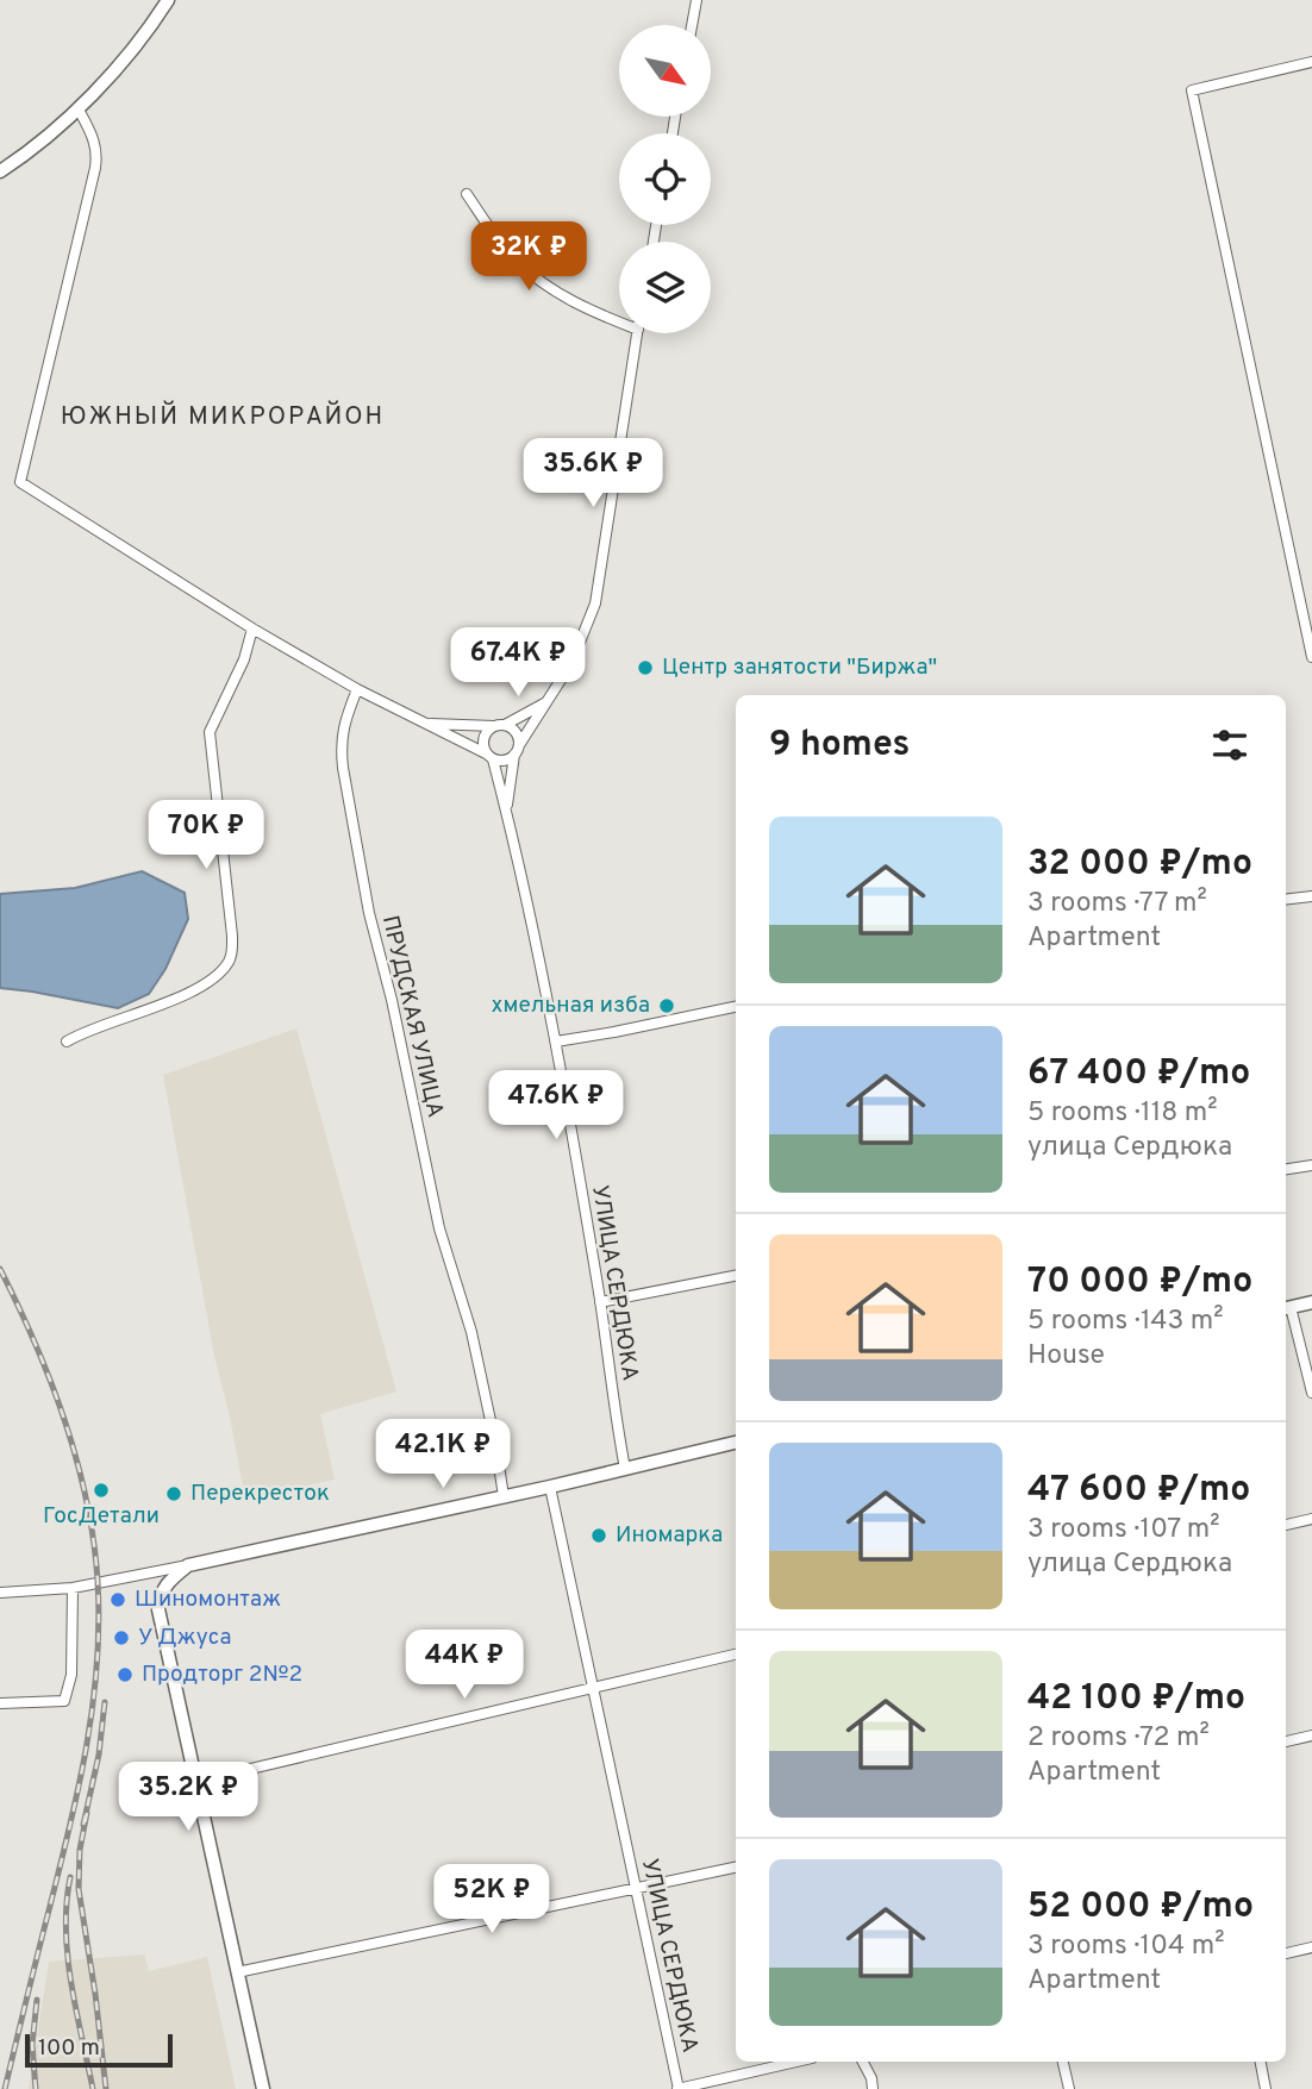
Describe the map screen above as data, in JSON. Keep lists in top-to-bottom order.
{
  "streets": {
    "street": ["ПРУДСКАЯ УЛИЦА", "УЛИЦА СЕРДЮКА"]
  },
  "districts": ["ЮЖНЫЙ МИКРОРАЙОН"],
  "places": [
    "Центр занятости \"Биржа\"",
    "хмельная изба",
    "ГосДетали",
    "Перекресток",
    "Иномарка",
    "Шиномонтаж",
    "У Джуса",
    "Продторг 2№2"
  ],
  "scale_bar": "100 m",
  "north": "bottom right",
  "page": {
    "price": [
      "32K ₽",
      "35.6K ₽",
      "67.4K ₽",
      "70K ₽",
      "47.6K ₽",
      "42.1K ₽",
      "44K ₽",
      "35.2K ₽",
      "52K ₽"
    ],
    "heading": "9 homes",
    "list": [
      {
        "name": "32 000 ₽/mo",
        "note": "3 rooms · 77 m² · Apartment"
      },
      {
        "name": "67 400 ₽/mo",
        "note": "5 rooms · 118 m² · улица Сердюка"
      },
      {
        "name": "70 000 ₽/mo",
        "note": "5 rooms · 143 m² · House"
      },
      {
        "name": "47 600 ₽/mo",
        "note": "3 rooms · 107 m² · улица Сердюка"
      },
      {
        "name": "42 100 ₽/mo",
        "note": "2 rooms · 72 m² · Apartment"
      },
      {
        "name": "52 000 ₽/mo",
        "note": "3 rooms · 104 m² · Apartment"
      }
    ],
    "scale": "100 m"
  }
}
